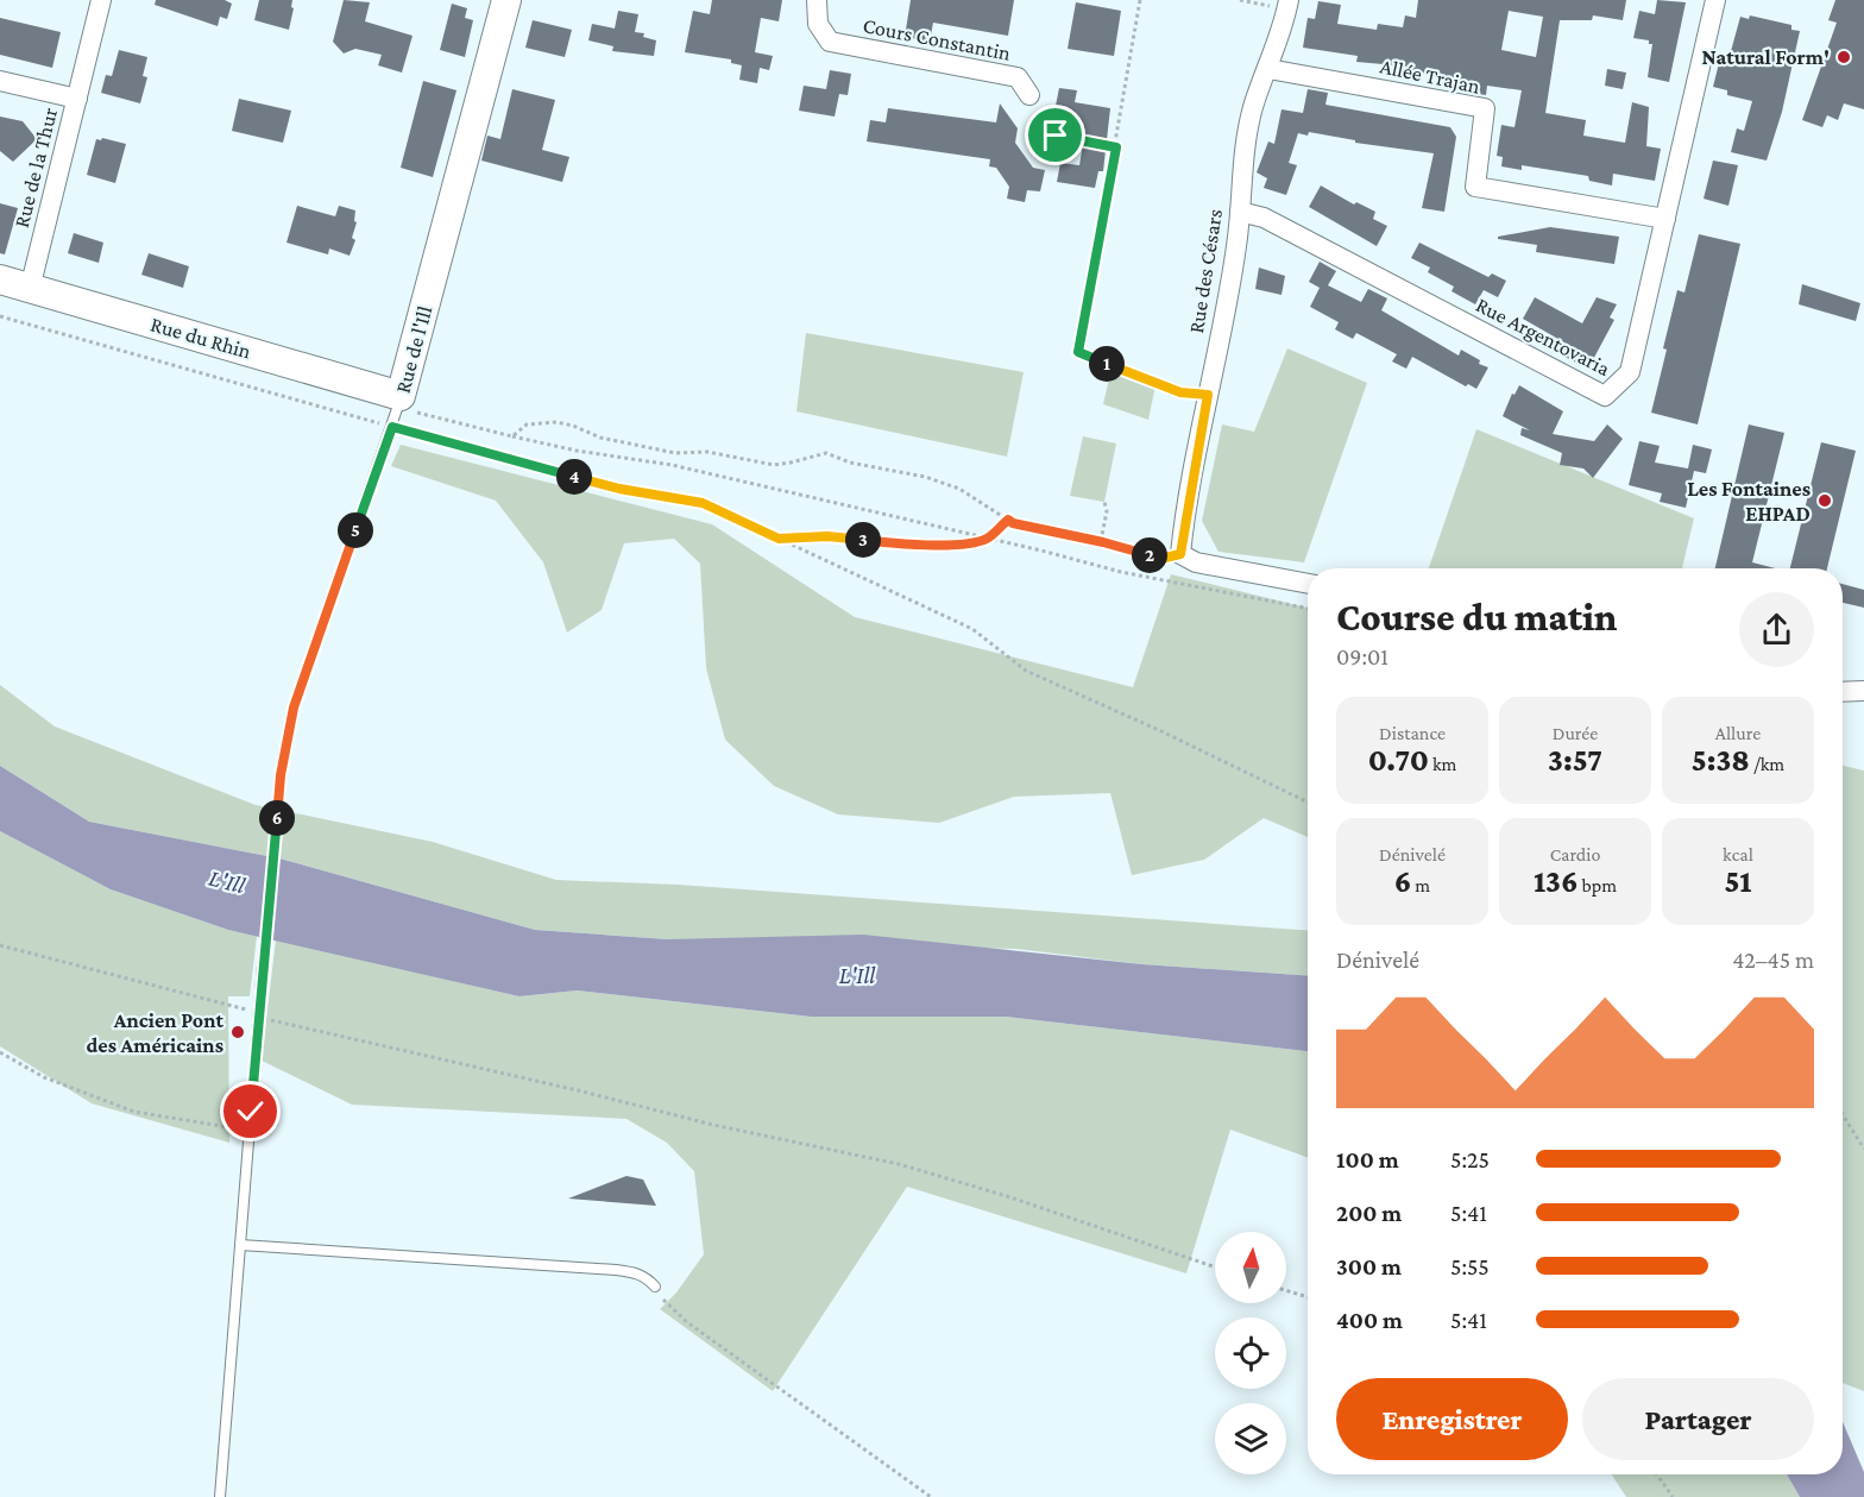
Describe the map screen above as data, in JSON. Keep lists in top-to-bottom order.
{
  "streets": {
    "street": [
      "Cours Constantin",
      "Allée Trajan",
      "Rue de la Thur",
      "Rue des Césars",
      "Rue Argentovaria",
      "Rue du Rhin",
      "Rue de l'Ill"
    ]
  },
  "crossings": [
    ["Allée Trajan", "Rue des Césars"],
    ["Allée Trajan", "Rue Argentovaria"],
    ["Rue de la Thur", "Rue du Rhin"],
    ["Rue des Césars", "Rue Argentovaria"],
    ["Rue du Rhin", "Rue de l'Ill"]
  ],
  "water": ["L'Ill"],
  "places": ["Natural Form'", "Les Fontaines EHPAD", "Ancien Pont des Américains"],
  "north": "top",
  "page": {
    "pins": [
      "1",
      "4",
      "5",
      "3",
      "2",
      "6"
    ],
    "heading": ["Course du matin", "09:01"],
    "stats": [
      ["Distance", "0.70 km"],
      ["Durée", "3:57"],
      ["Allure", "5:38 /km"],
      ["Dénivelé", "6 m"],
      ["Cardio", "136 bpm"],
      ["kcal", "51"]
    ],
    "chart": ["Dénivelé", "42–45 m"],
    "list": [
      {
        "name": "100 m",
        "note": "5:25"
      },
      {
        "name": "200 m",
        "note": "5:41"
      },
      {
        "name": "300 m",
        "note": "5:55"
      },
      {
        "name": "400 m",
        "note": "5:41"
      }
    ],
    "buttons": ["Enregistrer", "Partager"]
  }
}
